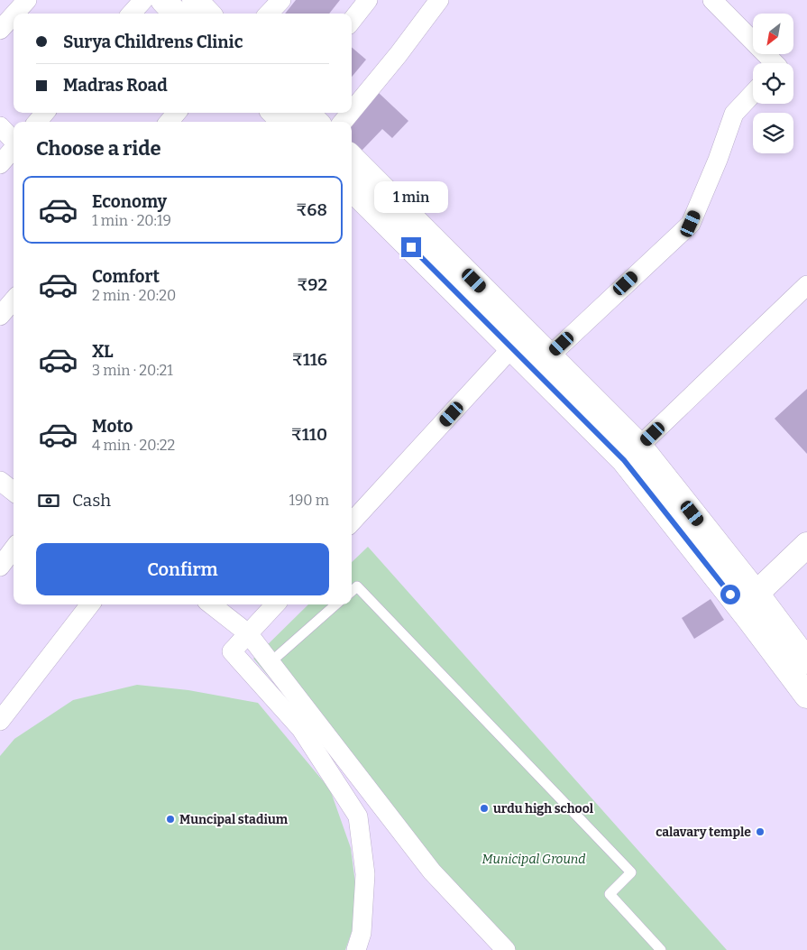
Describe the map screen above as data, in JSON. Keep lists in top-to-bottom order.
{
  "parks": ["Municipal Ground"],
  "places": ["urdu high school", "Muncipal stadium", "calavary temple"],
  "north": "bottom left",
  "page": {
    "banner": ["Surya Childrens Clinic", "Madras Road"],
    "heading": "Choose a ride",
    "list": [
      {
        "name": "Economy",
        "note": "1 min · 20:19",
        "value": "₹68"
      },
      {
        "name": "Comfort",
        "note": "2 min · 20:20",
        "value": "₹92"
      },
      {
        "name": "XL",
        "note": "3 min · 20:21",
        "value": "₹116"
      },
      {
        "name": "Moto",
        "note": "4 min · 20:22",
        "value": "₹110"
      }
    ],
    "bubble": "1 min",
    "pay": ["Cash", "190 m"],
    "buttons": "Confirm"
  }
}
